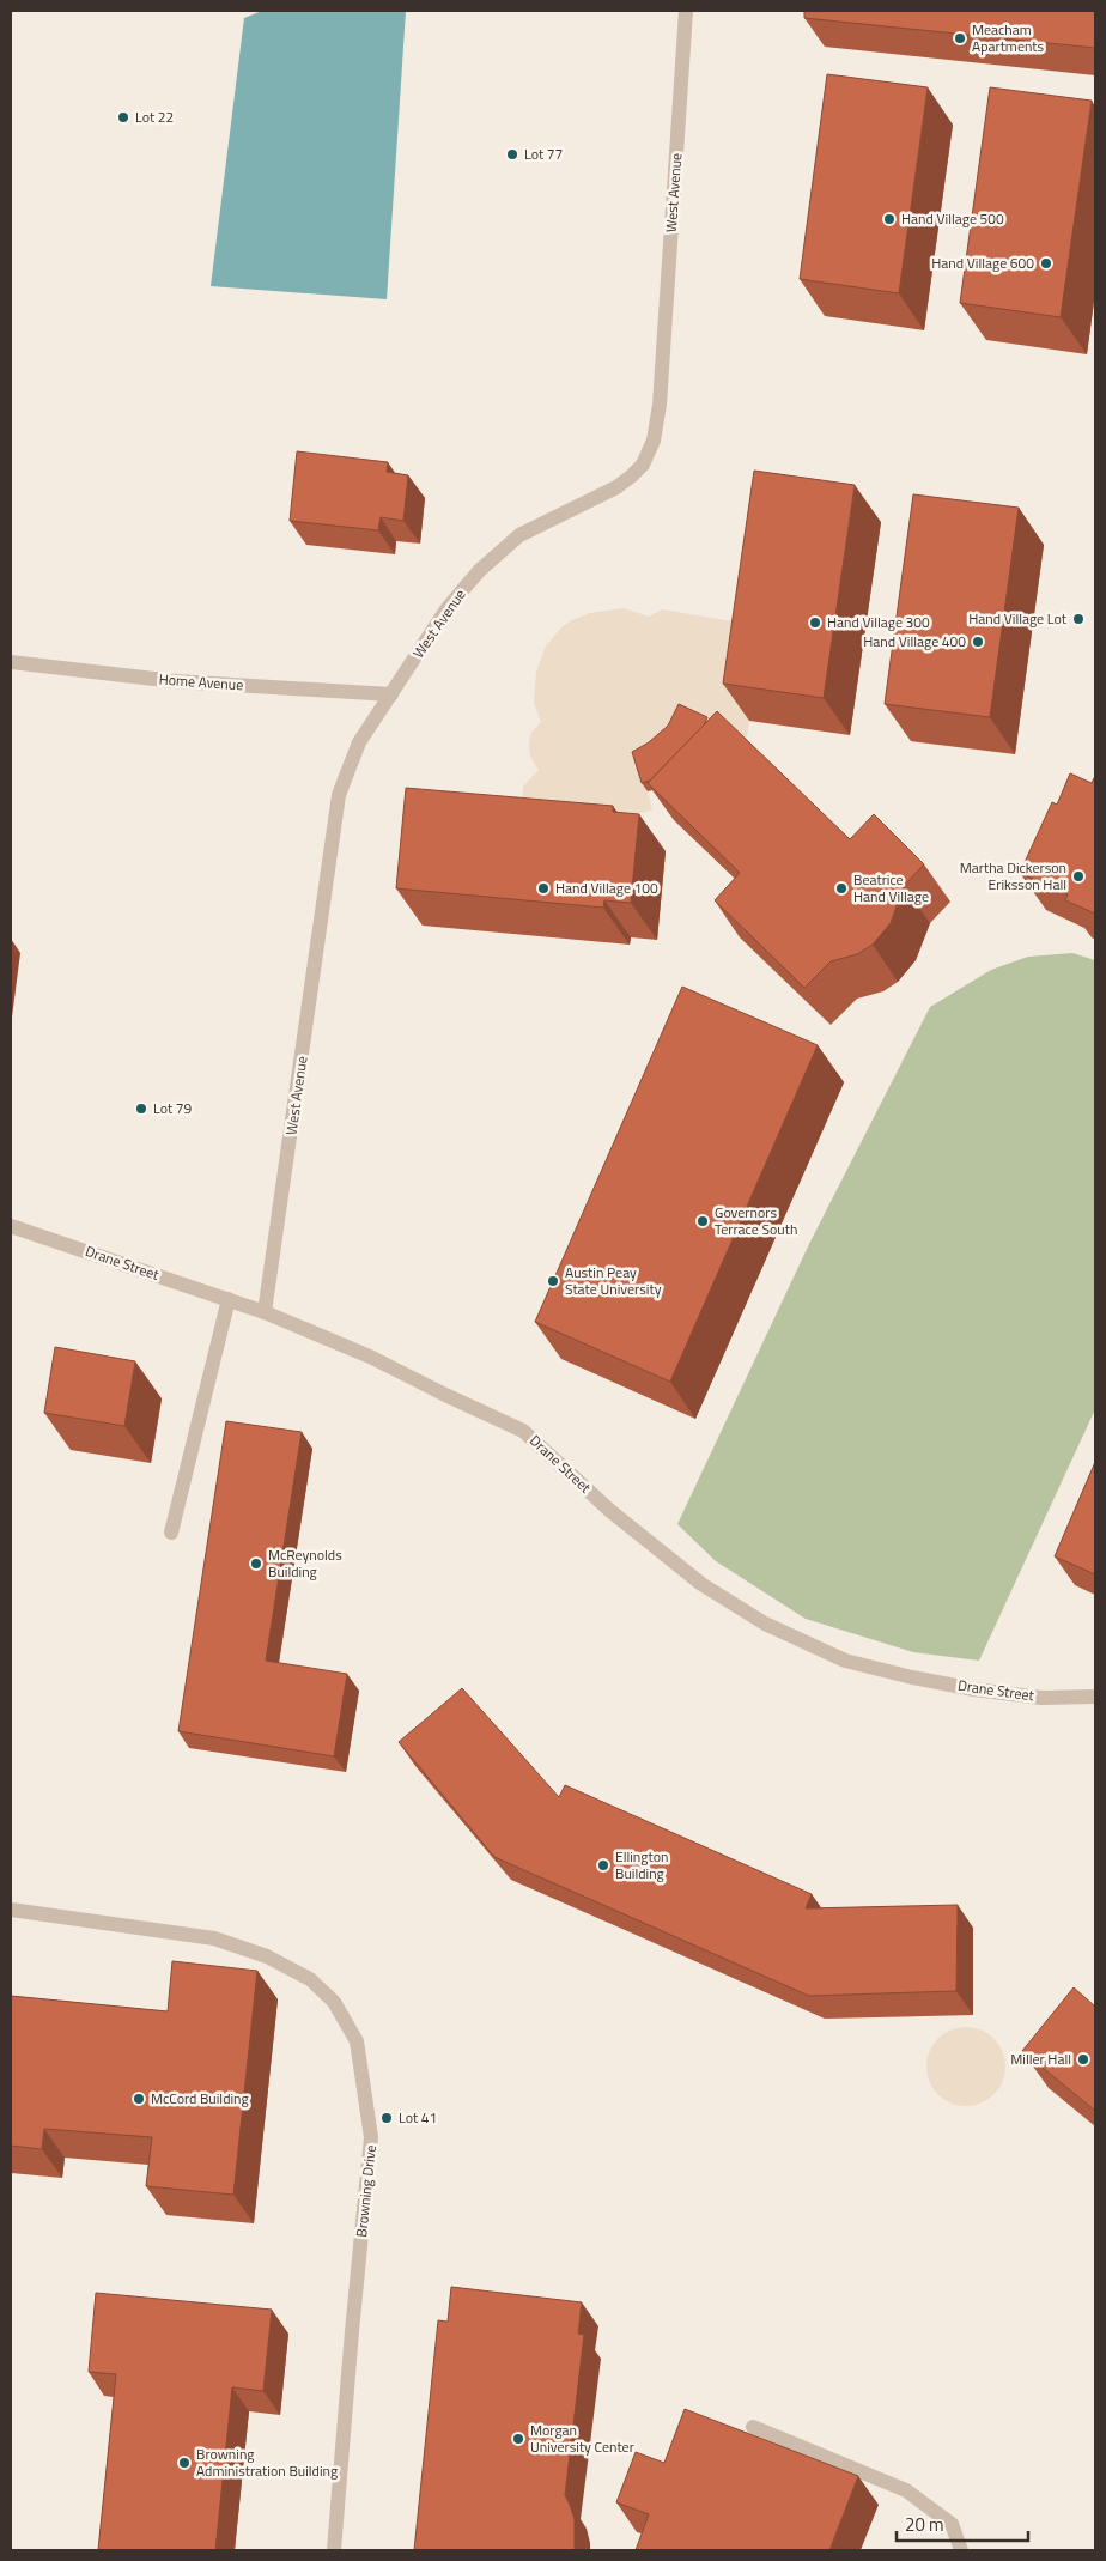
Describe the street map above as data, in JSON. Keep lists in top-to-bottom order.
{
  "streets": {
    "street": [
      "West Avenue",
      "Home Avenue",
      "Drane Street",
      "Browning Drive"
    ]
  },
  "crossings": [
    ["West Avenue", "Home Avenue"],
    ["West Avenue", "Drane Street"]
  ],
  "places": [
    "Meacham Apartments",
    "Lot 22",
    "Lot 77",
    "Hand Village 500",
    "Hand Village 600",
    "Hand Village Lot",
    "Hand Village 300",
    "Hand Village 400",
    "Martha Dickerson Eriksson Hall",
    "Hand Village 100",
    "Beatrice Hand Village",
    "Lot 79",
    "Governors Terrace South",
    "Austin Peay State University",
    "McReynolds Building",
    "Ellington Building",
    "Miller Hall",
    "McCord Building",
    "Lot 41",
    "Morgan University Center",
    "Browning Administration Building"
  ],
  "scale_bar": "20 m"
}
